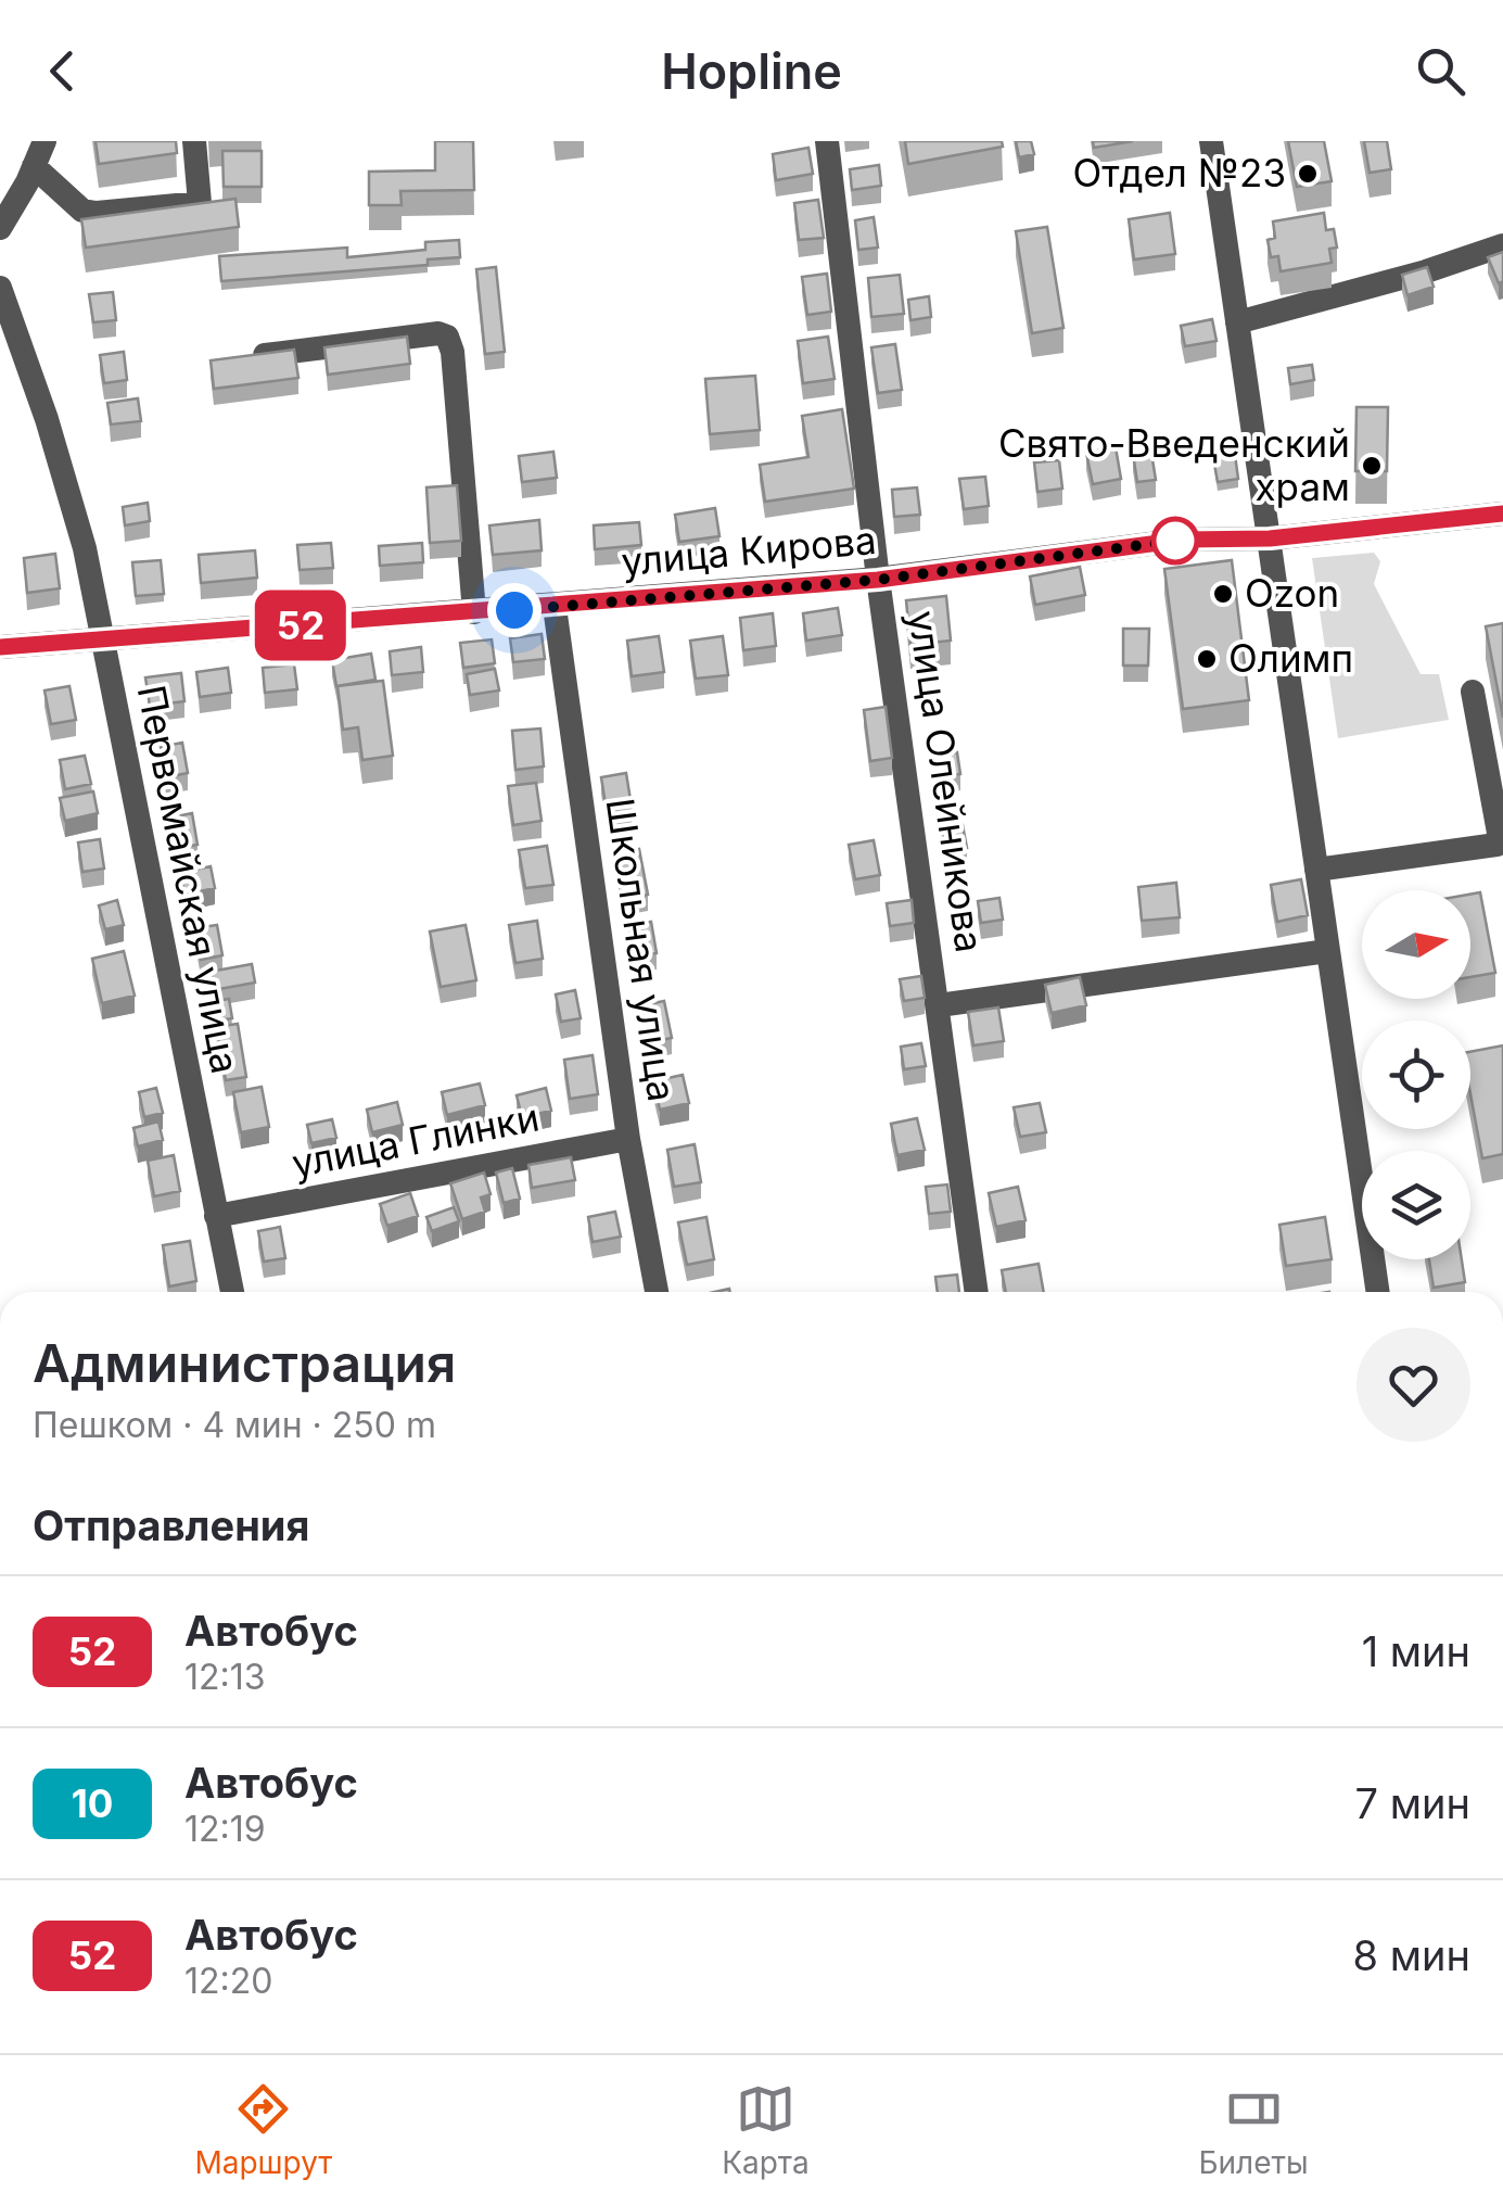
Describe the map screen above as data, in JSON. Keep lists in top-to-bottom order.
{
  "streets": {
    "street": [
      "улица Кирова",
      "улица Олейникова",
      "Первомайская улица",
      "Школьная улица",
      "улица Глинки"
    ]
  },
  "crossings": [
    ["улица Кирова", "улица Олейникова"],
    ["улица Кирова", "Первомайская улица"],
    ["улица Кирова", "Школьная улица"],
    ["Первомайская улица", "улица Глинки"],
    ["Школьная улица", "улица Глинки"]
  ],
  "places": [
    "Отдел №23",
    "Свято-Введенский храм",
    "Ozon",
    "Олимп"
  ],
  "lines": ["bus line 52"],
  "north": "right",
  "page": {
    "header": "Hopline",
    "on_map": "52",
    "heading": [
      ["Администрация", "Пешком · 4 мин · 250 m"],
      "Отправления"
    ],
    "list": [
      {
        "mark": "52",
        "name": "Автобус",
        "note": "12:13",
        "value": "1 мин"
      },
      {
        "mark": "10",
        "name": "Автобус",
        "note": "12:19",
        "value": "7 мин"
      },
      {
        "mark": "52",
        "name": "Автобус",
        "note": "12:20",
        "value": "8 мин"
      }
    ],
    "tabs": ["Маршрут", "Карта", "Билеты"]
  }
}
